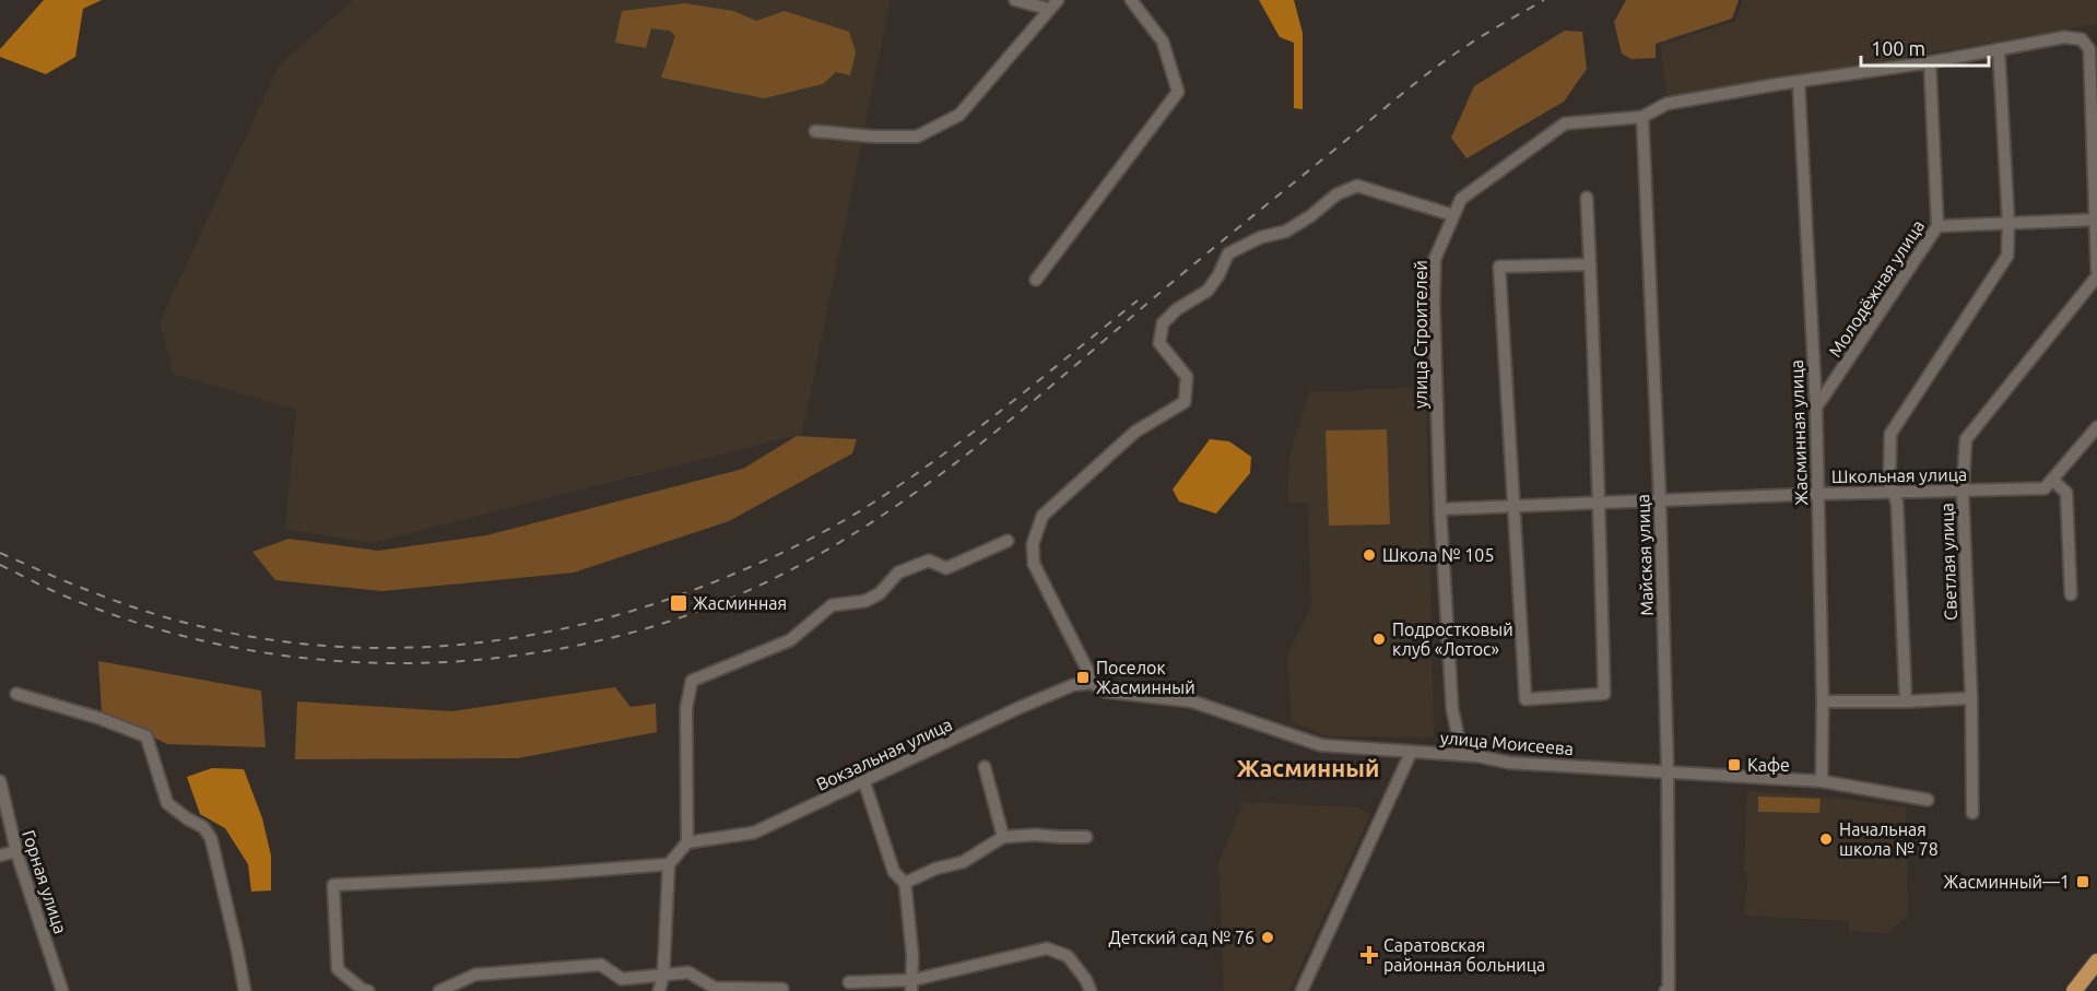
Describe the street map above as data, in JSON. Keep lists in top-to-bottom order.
{
  "streets": {
    "street": [
      "Молодёжная улица",
      "улица Строителей",
      "Жасминная улица",
      "Школьная улица",
      "Майская улица",
      "Светлая улица",
      "улица Моисеева",
      "Вокзальная улица",
      "Горная улица"
    ]
  },
  "crossings": [
    ["Молодёжная улица", "улица Строителей"],
    ["Молодёжная улица", "Жасминная улица"],
    ["улица Строителей", "Жасминная улица"],
    ["улица Строителей", "Школьная улица"],
    ["улица Строителей", "Майская улица"],
    ["улица Строителей", "улица Моисеева"],
    ["Жасминная улица", "Школьная улица"],
    ["Жасминная улица", "улица Моисеева"],
    ["Школьная улица", "Майская улица"],
    ["Школьная улица", "Светлая улица"],
    ["Майская улица", "улица Моисеева"],
    ["улица Моисеева", "Вокзальная улица"]
  ],
  "districts": ["Жасминный"],
  "places": {
    "other": [
      "Школа № 105",
      "Подростковый клуб «Лотос»",
      "Начальная школа № 78",
      "Детский сад № 76"
    ],
    "transit": [
      "Жасминная",
      "Поселок Жасминный",
      "Кафе",
      "Жасминный—1"
    ],
    "health": ["Саратовская районная больница"]
  },
  "scale_bar": "100 m"
}
